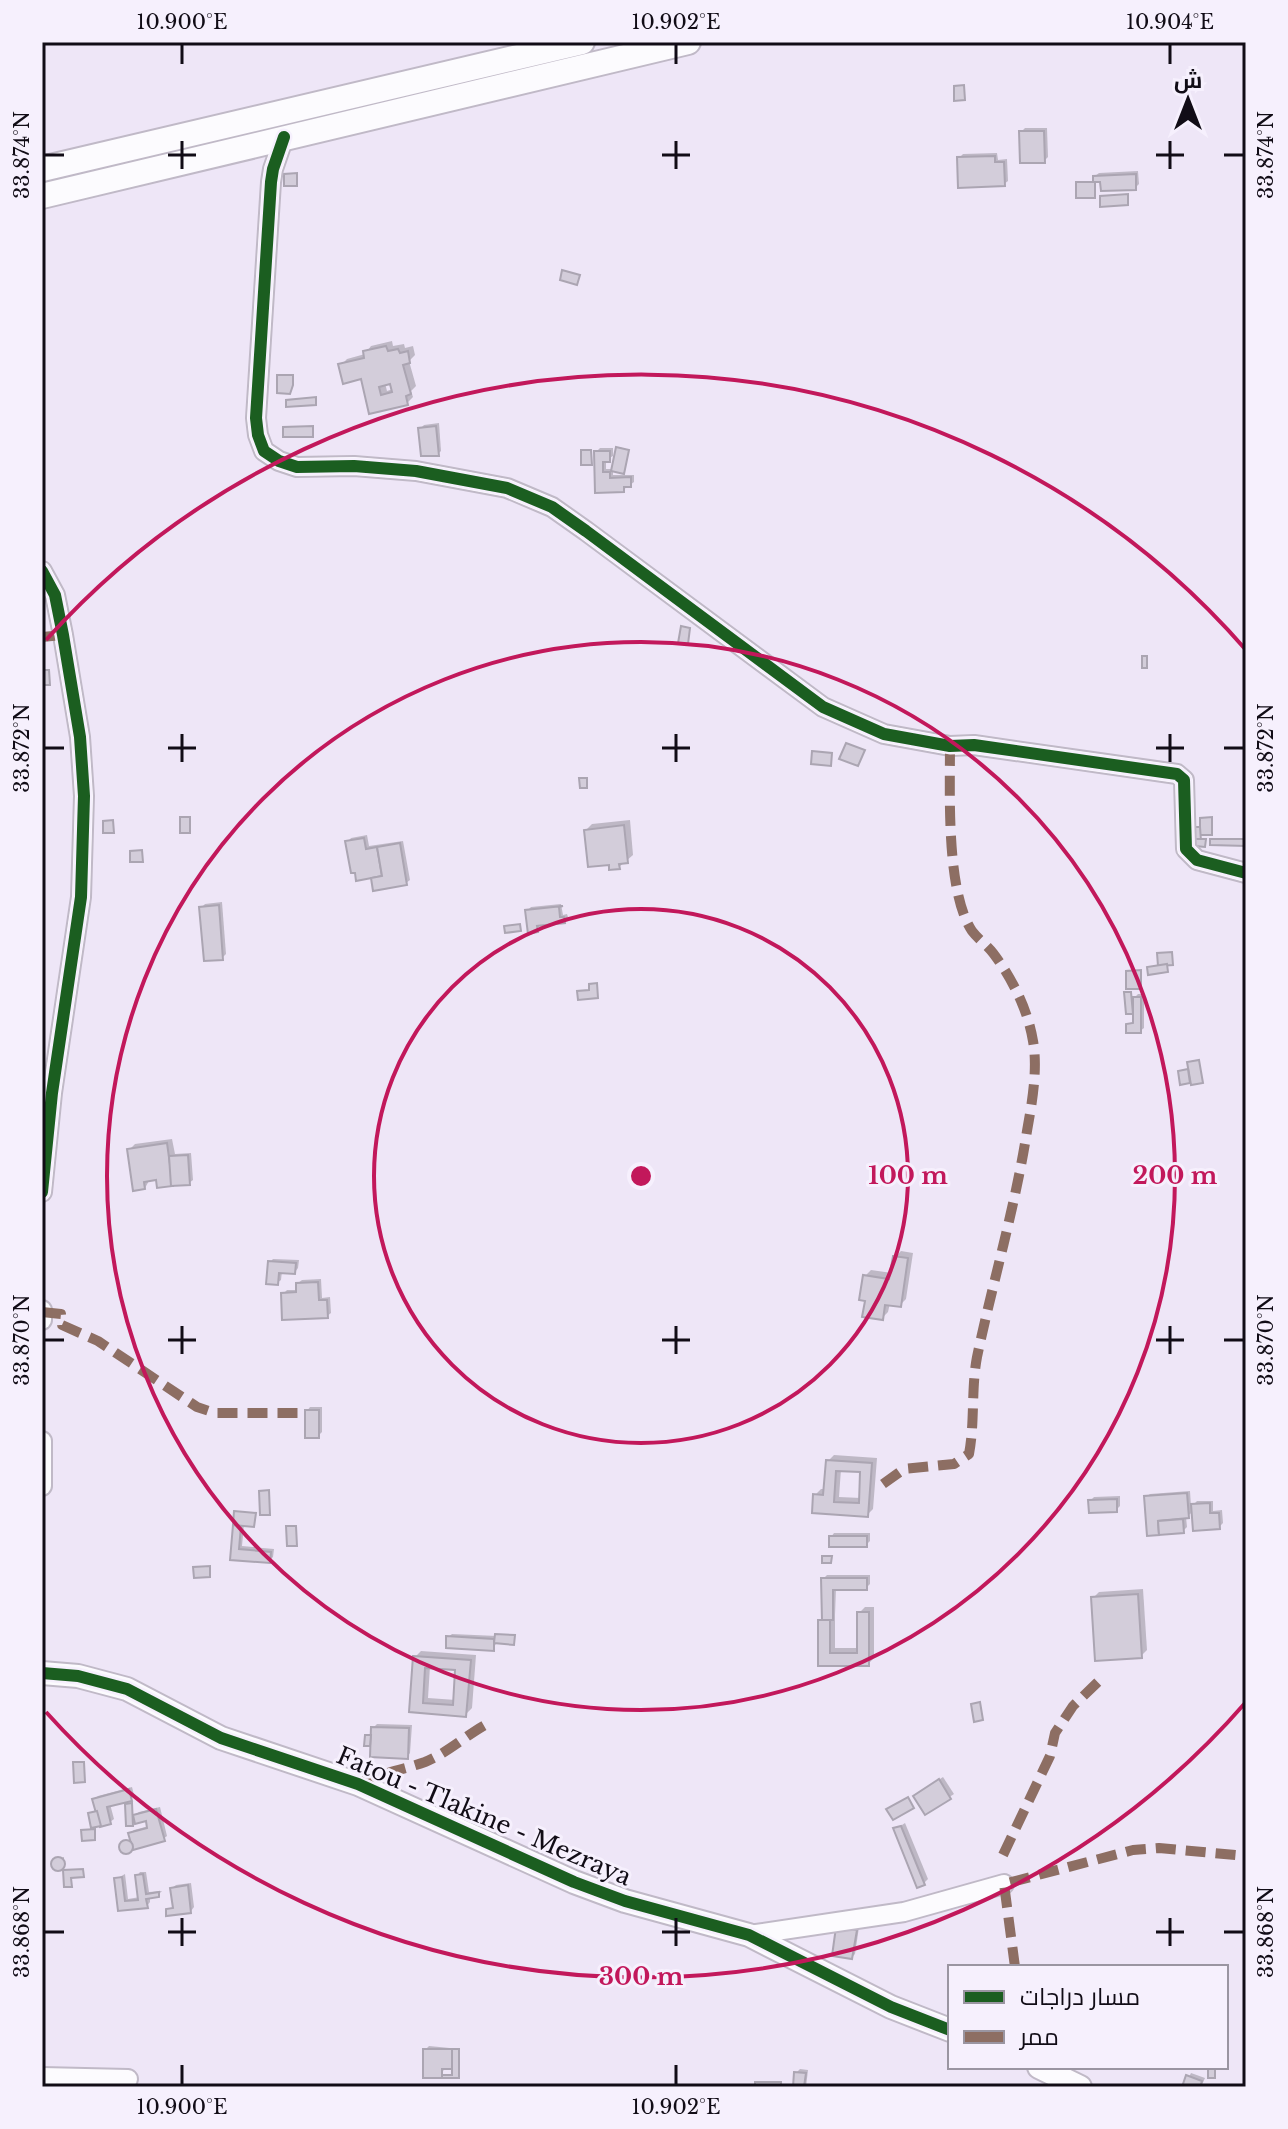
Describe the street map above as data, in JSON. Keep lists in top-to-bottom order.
{
  "streets": {
    "street": ["Fatou - Tlakine - Mezraya"]
  },
  "legend": ["مسار دراجات", "ممر"],
  "north": "top",
  "coordinates": [
    "10.900°E",
    "10.902°E",
    "10.904°E",
    "33.874°N",
    "33.872°N",
    "33.870°N",
    "33.868°N"
  ],
  "rings": ["100 m", "200 m", "300 m"]
}
